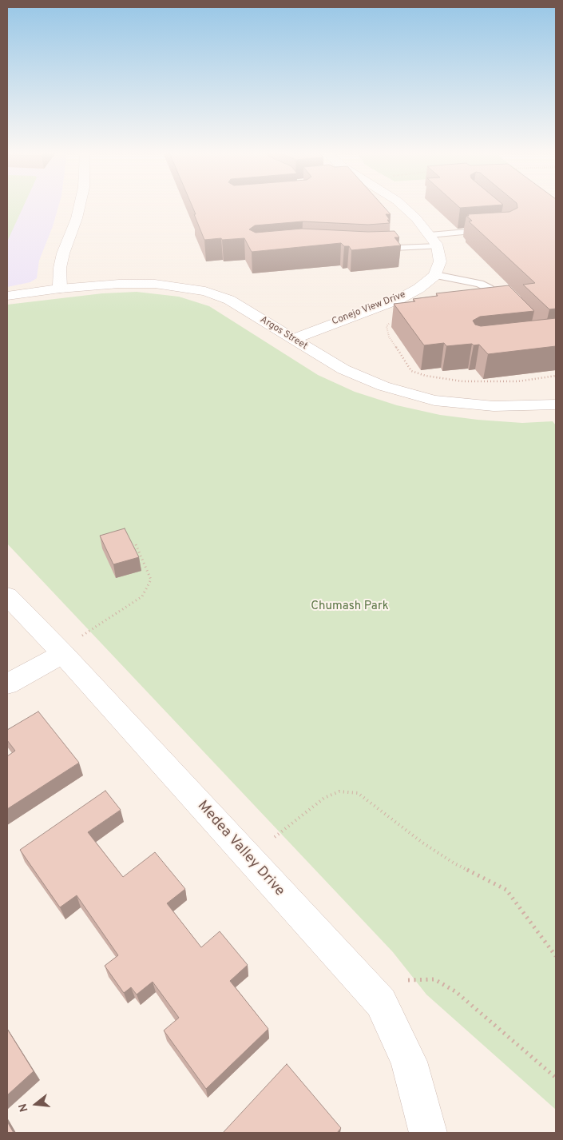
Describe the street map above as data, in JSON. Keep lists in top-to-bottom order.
{
  "streets": {
    "street": ["Conejo View Drive", "Argos Street", "Medea Valley Drive"]
  },
  "crossings": [
    ["Conejo View Drive", "Argos Street"]
  ],
  "parks": ["Chumash Park"],
  "north": "left"
}
